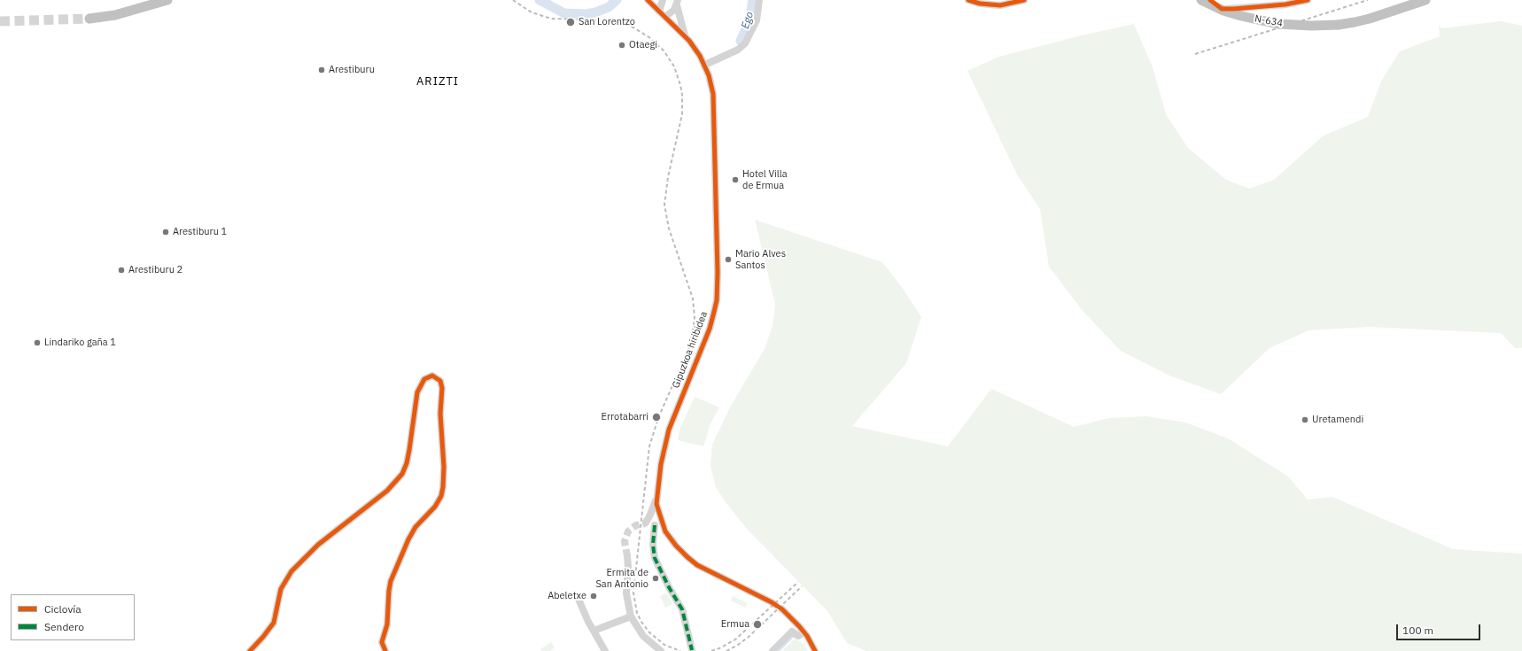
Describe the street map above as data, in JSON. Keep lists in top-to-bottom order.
{
  "streets": {
    "highway": ["N-634"],
    "street": ["Gipuzkoa hiribidea"]
  },
  "districts": ["ARIZTI"],
  "water": ["Ego"],
  "places": [
    "San Lorentzo",
    "Otaegi",
    "Arestiburu",
    "Hotel Villa de Ermua",
    "Arestiburu 1",
    "Mario Alves Santos",
    "Arestiburu 2",
    "Lindariko gaña 1",
    "Errotabarri",
    "Uretamendi",
    "Ermita de San Antonio",
    "Abeletxe",
    "Ermua"
  ],
  "legend": ["Ciclovía", "Sendero"],
  "scale_bar": "100 m"
}
